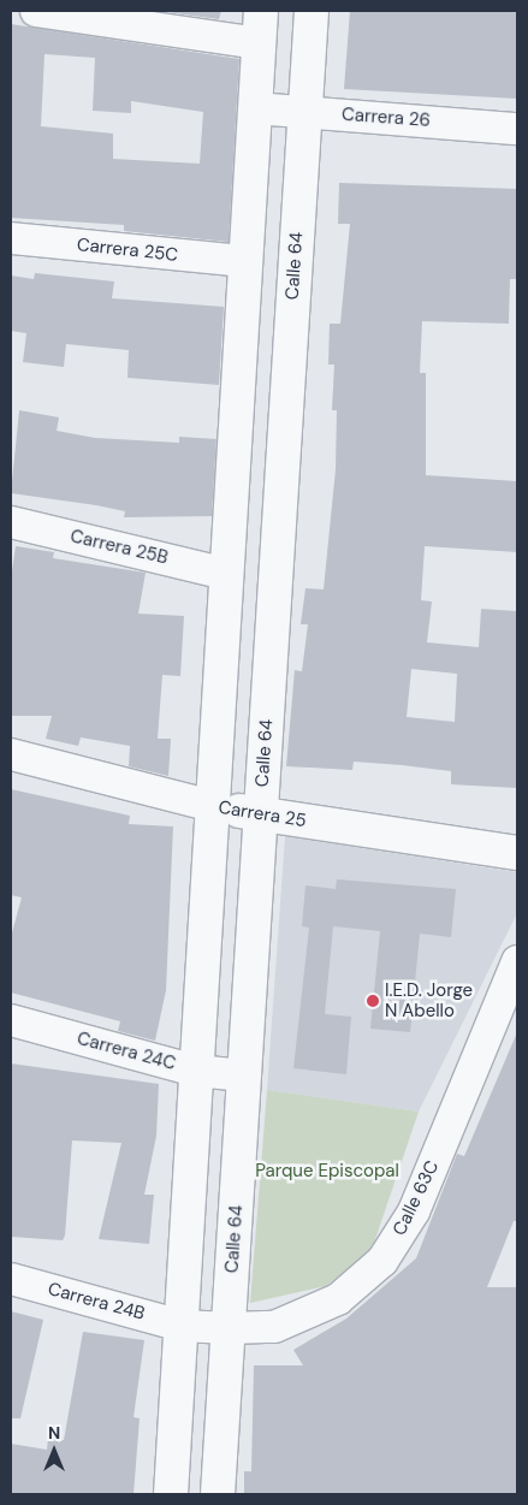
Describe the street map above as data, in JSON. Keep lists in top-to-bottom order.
{
  "streets": {
    "street": [
      "Carrera 26",
      "Carrera 25C",
      "Calle 64",
      "Carrera 25B",
      "Carrera 25",
      "Carrera 24C",
      "Calle 63C",
      "Carrera 24B"
    ]
  },
  "crossings": [
    ["Carrera 26", "Calle 64"],
    ["Calle 64", "Carrera 25"],
    ["Calle 64", "Carrera 24C"],
    ["Calle 64", "Calle 63C"],
    ["Calle 63C", "Carrera 24B"]
  ],
  "parks": ["Parque Episcopal"],
  "places": ["I.E.D. Jorge N Abello"],
  "north": "top"
}
